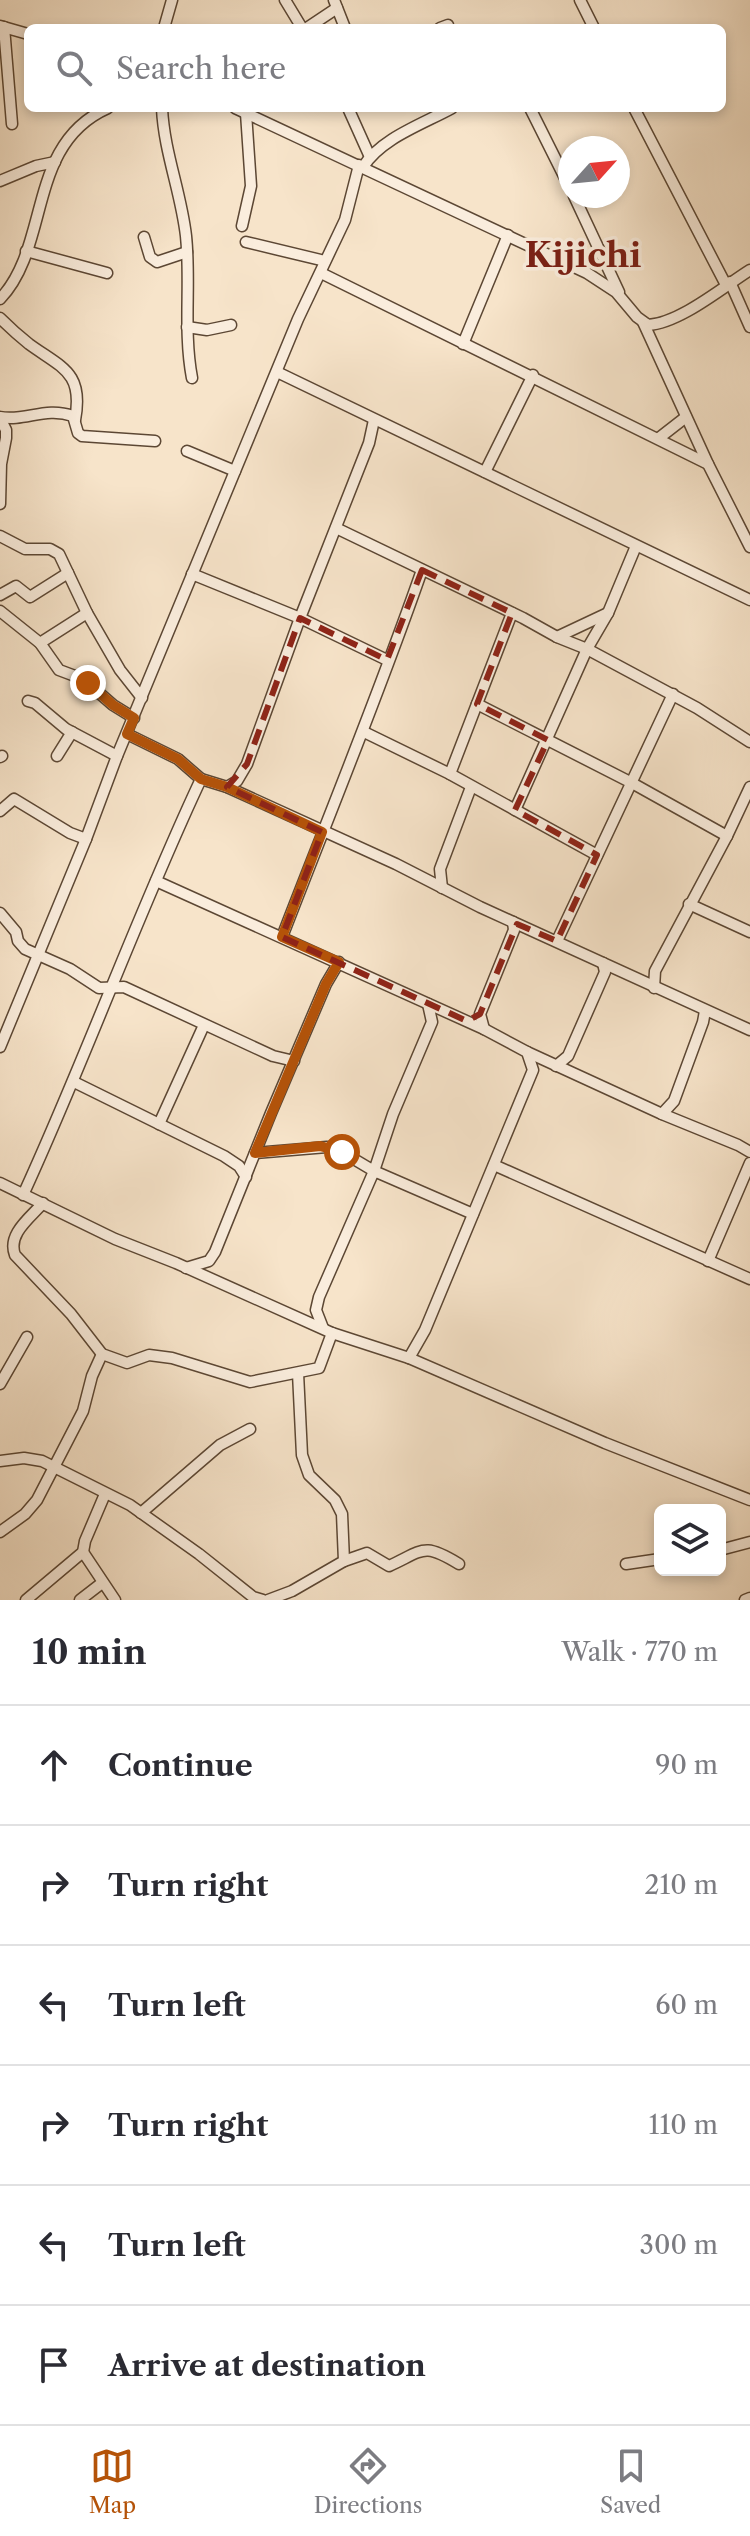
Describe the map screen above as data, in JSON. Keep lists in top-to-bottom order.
{
  "districts": ["Kijichi"],
  "north": "top right",
  "page": {
    "search": "Search here",
    "heading": ["10 min", "Walk · 770 m"],
    "list": [
      ["Continue", "90 m"],
      ["Turn right", "210 m"],
      ["Turn left", "60 m"],
      ["Turn right", "110 m"],
      ["Turn left", "300 m"],
      "Arrive at destination"
    ],
    "nav": ["Map", "Directions", "Saved"]
  }
}
